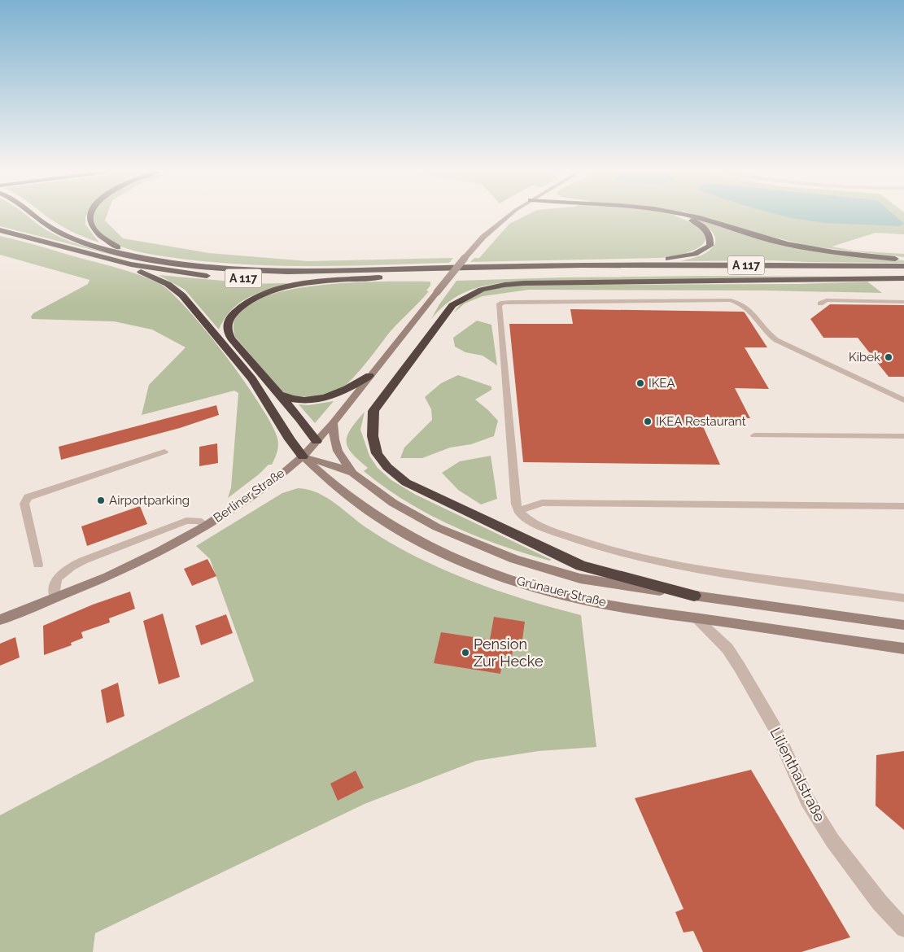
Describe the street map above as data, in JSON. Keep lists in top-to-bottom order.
{
  "streets": {
    "highway": ["A 117"],
    "main road": ["Berliner Straße", "Grünauer Straße"],
    "street": ["Lilienthalstraße"]
  },
  "crossings": [
    ["Berliner Straße", "Grünauer Straße"],
    ["Grünauer Straße", "Lilienthalstraße"]
  ],
  "places": [
    "Kibek",
    "IKEA",
    "IKEA Restaurant",
    "Airportparking",
    "Pension Zur Hecke"
  ]
}
